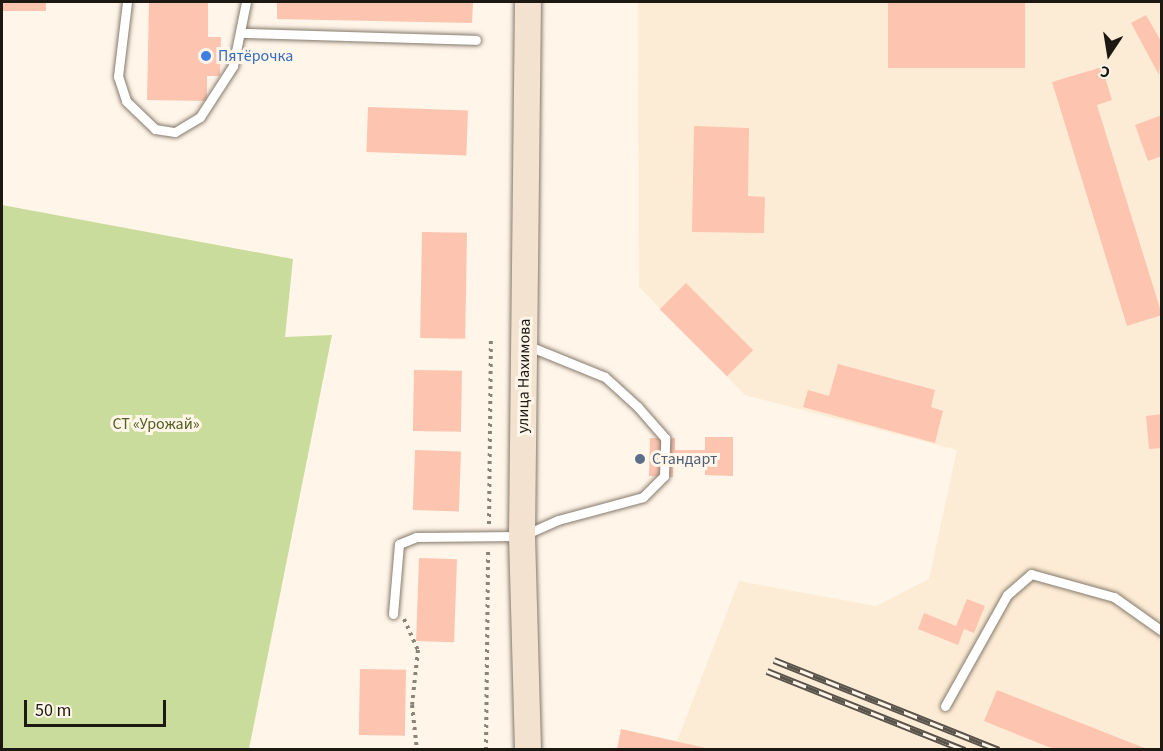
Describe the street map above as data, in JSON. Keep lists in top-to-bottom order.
{
  "streets": {
    "main road": ["улица Нахимова"]
  },
  "parks": ["СТ «Урожай»"],
  "places": ["Пятёрочка", "Стандарт"],
  "scale_bar": "50 m",
  "north": "bottom"
}
